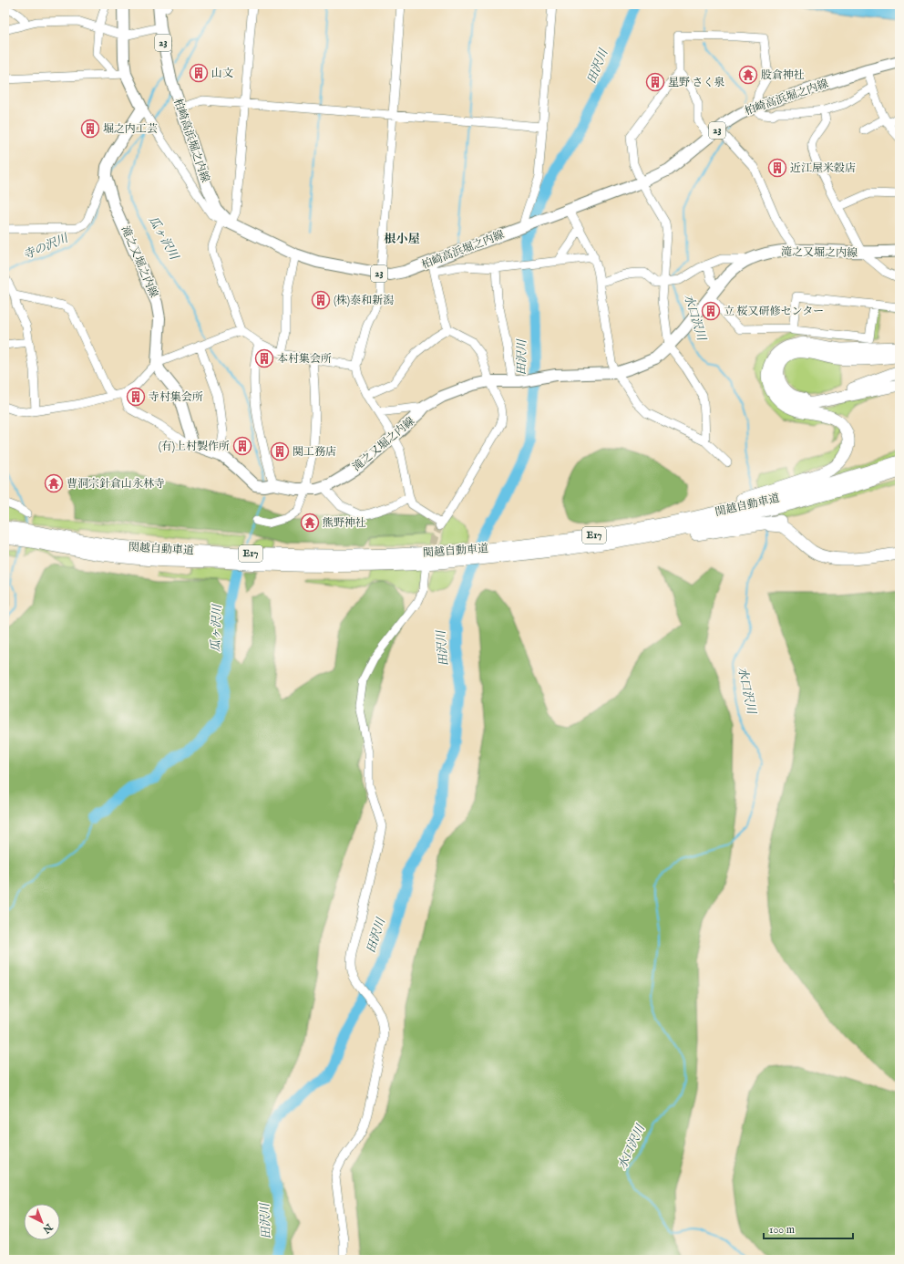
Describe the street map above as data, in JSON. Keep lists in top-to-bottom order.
{
  "streets": {
    "highway": ["関越自動車道", "E17"],
    "main road": ["23", "柏崎高浜堀之内線", "滝之又堀之内線"]
  },
  "districts": ["根小屋"],
  "water": [
    "田沢川",
    "瓜ヶ沢川",
    "寺の沢川",
    "水口沢川"
  ],
  "places": {
    "building": [
      "山文",
      "星野 さく泉",
      "堀之内工芸",
      "近江屋米穀店",
      "(株)泰和新潟",
      "立 桜又研修センター",
      "本村集会所",
      "寺村集会所",
      "(有)上村製作所",
      "関工務店"
    ],
    "temple": ["股倉神社", "曹洞宗針倉山永林寺", "熊野神社"]
  },
  "scale_bar": "100 m",
  "north": "bottom right"
}
